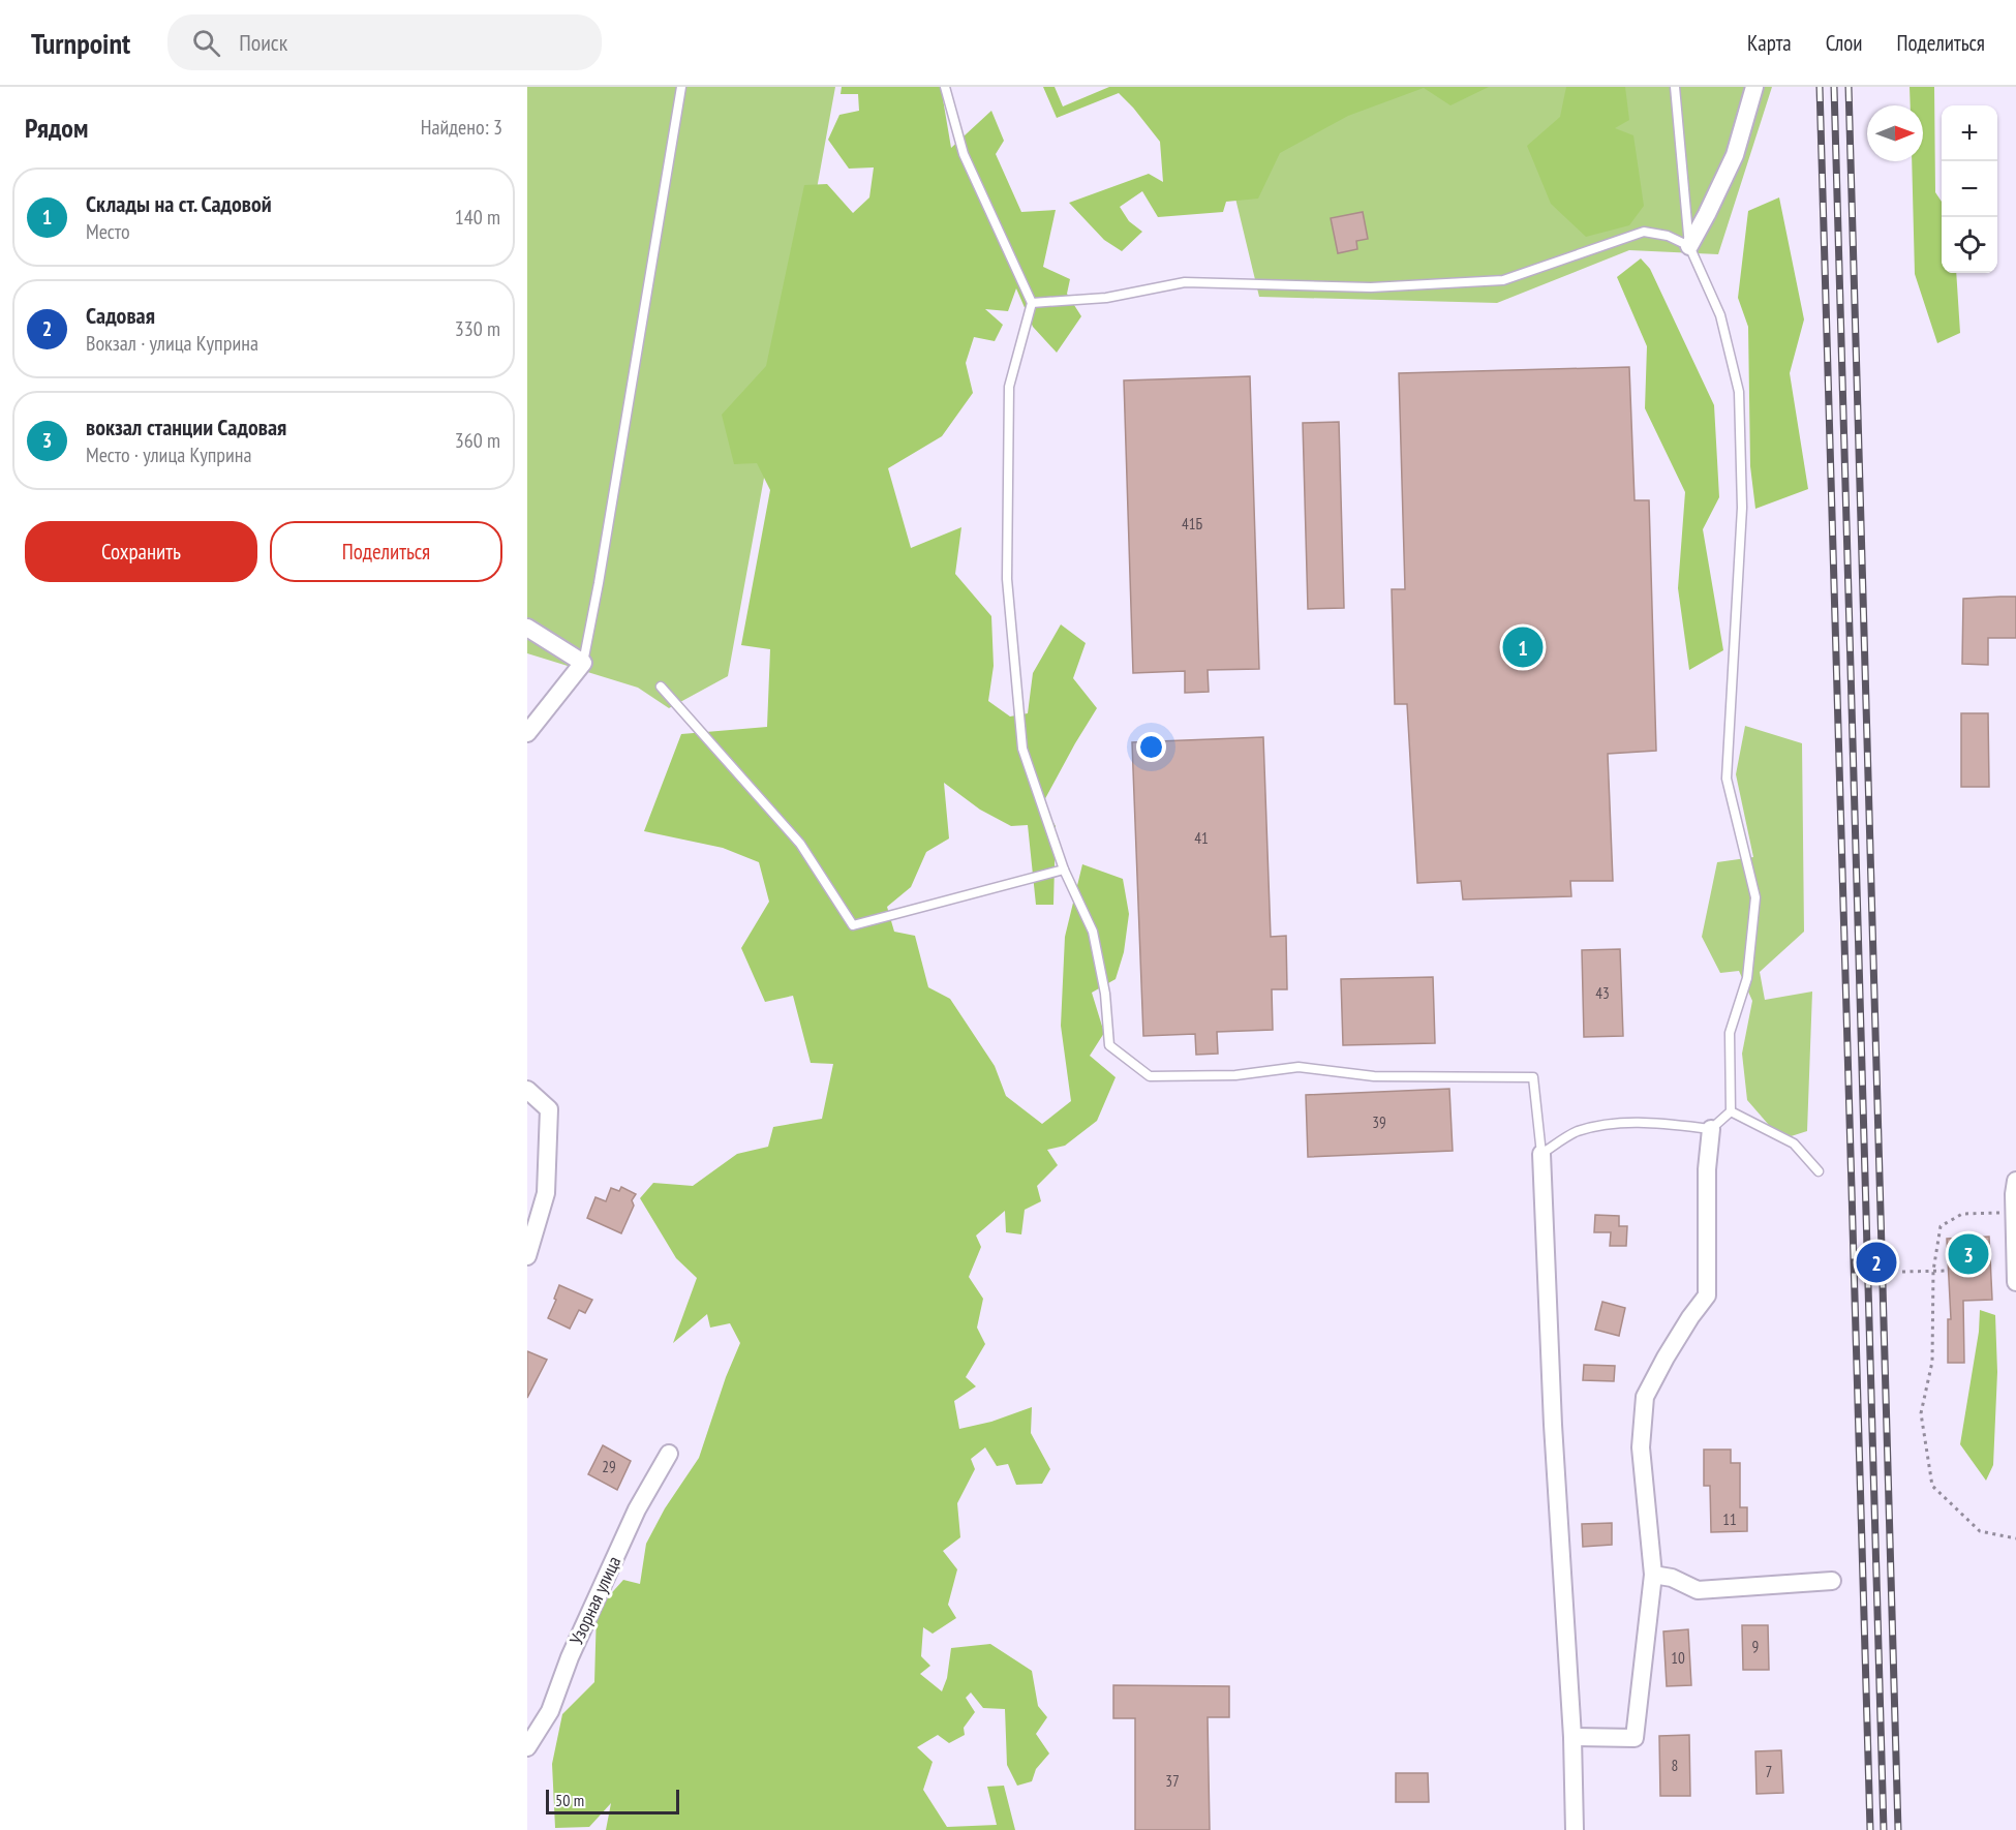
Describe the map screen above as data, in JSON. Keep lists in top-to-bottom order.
{
  "streets": {
    "street": ["Узорная улица"]
  },
  "house_numbers": [
    "41Б",
    "41",
    "43",
    "39",
    "29",
    "11",
    "9",
    "10",
    "8",
    "7",
    "37"
  ],
  "scale_bar": "50 m",
  "north": "right",
  "page": {
    "header": "Turnpoint",
    "search": "Поиск",
    "nav": ["Карта", "Слои", "Поделиться"],
    "heading": ["Рядом", "Найдено: 3"],
    "map_buttons": ["+", "−"],
    "list": [
      {
        "mark": "1",
        "name": "Склады на ст. Садовой",
        "note": "Место",
        "value": "140 m"
      },
      {
        "mark": "2",
        "name": "Садовая",
        "note": "Вокзал · улица Куприна",
        "value": "330 m"
      },
      {
        "mark": "3",
        "name": "вокзал станции Садовая",
        "note": "Место · улица Куприна",
        "value": "360 m"
      }
    ],
    "buttons": ["Сохранить", "Поделиться"],
    "pins": ["1", "3", "2"],
    "scale": "50 m"
  }
}
